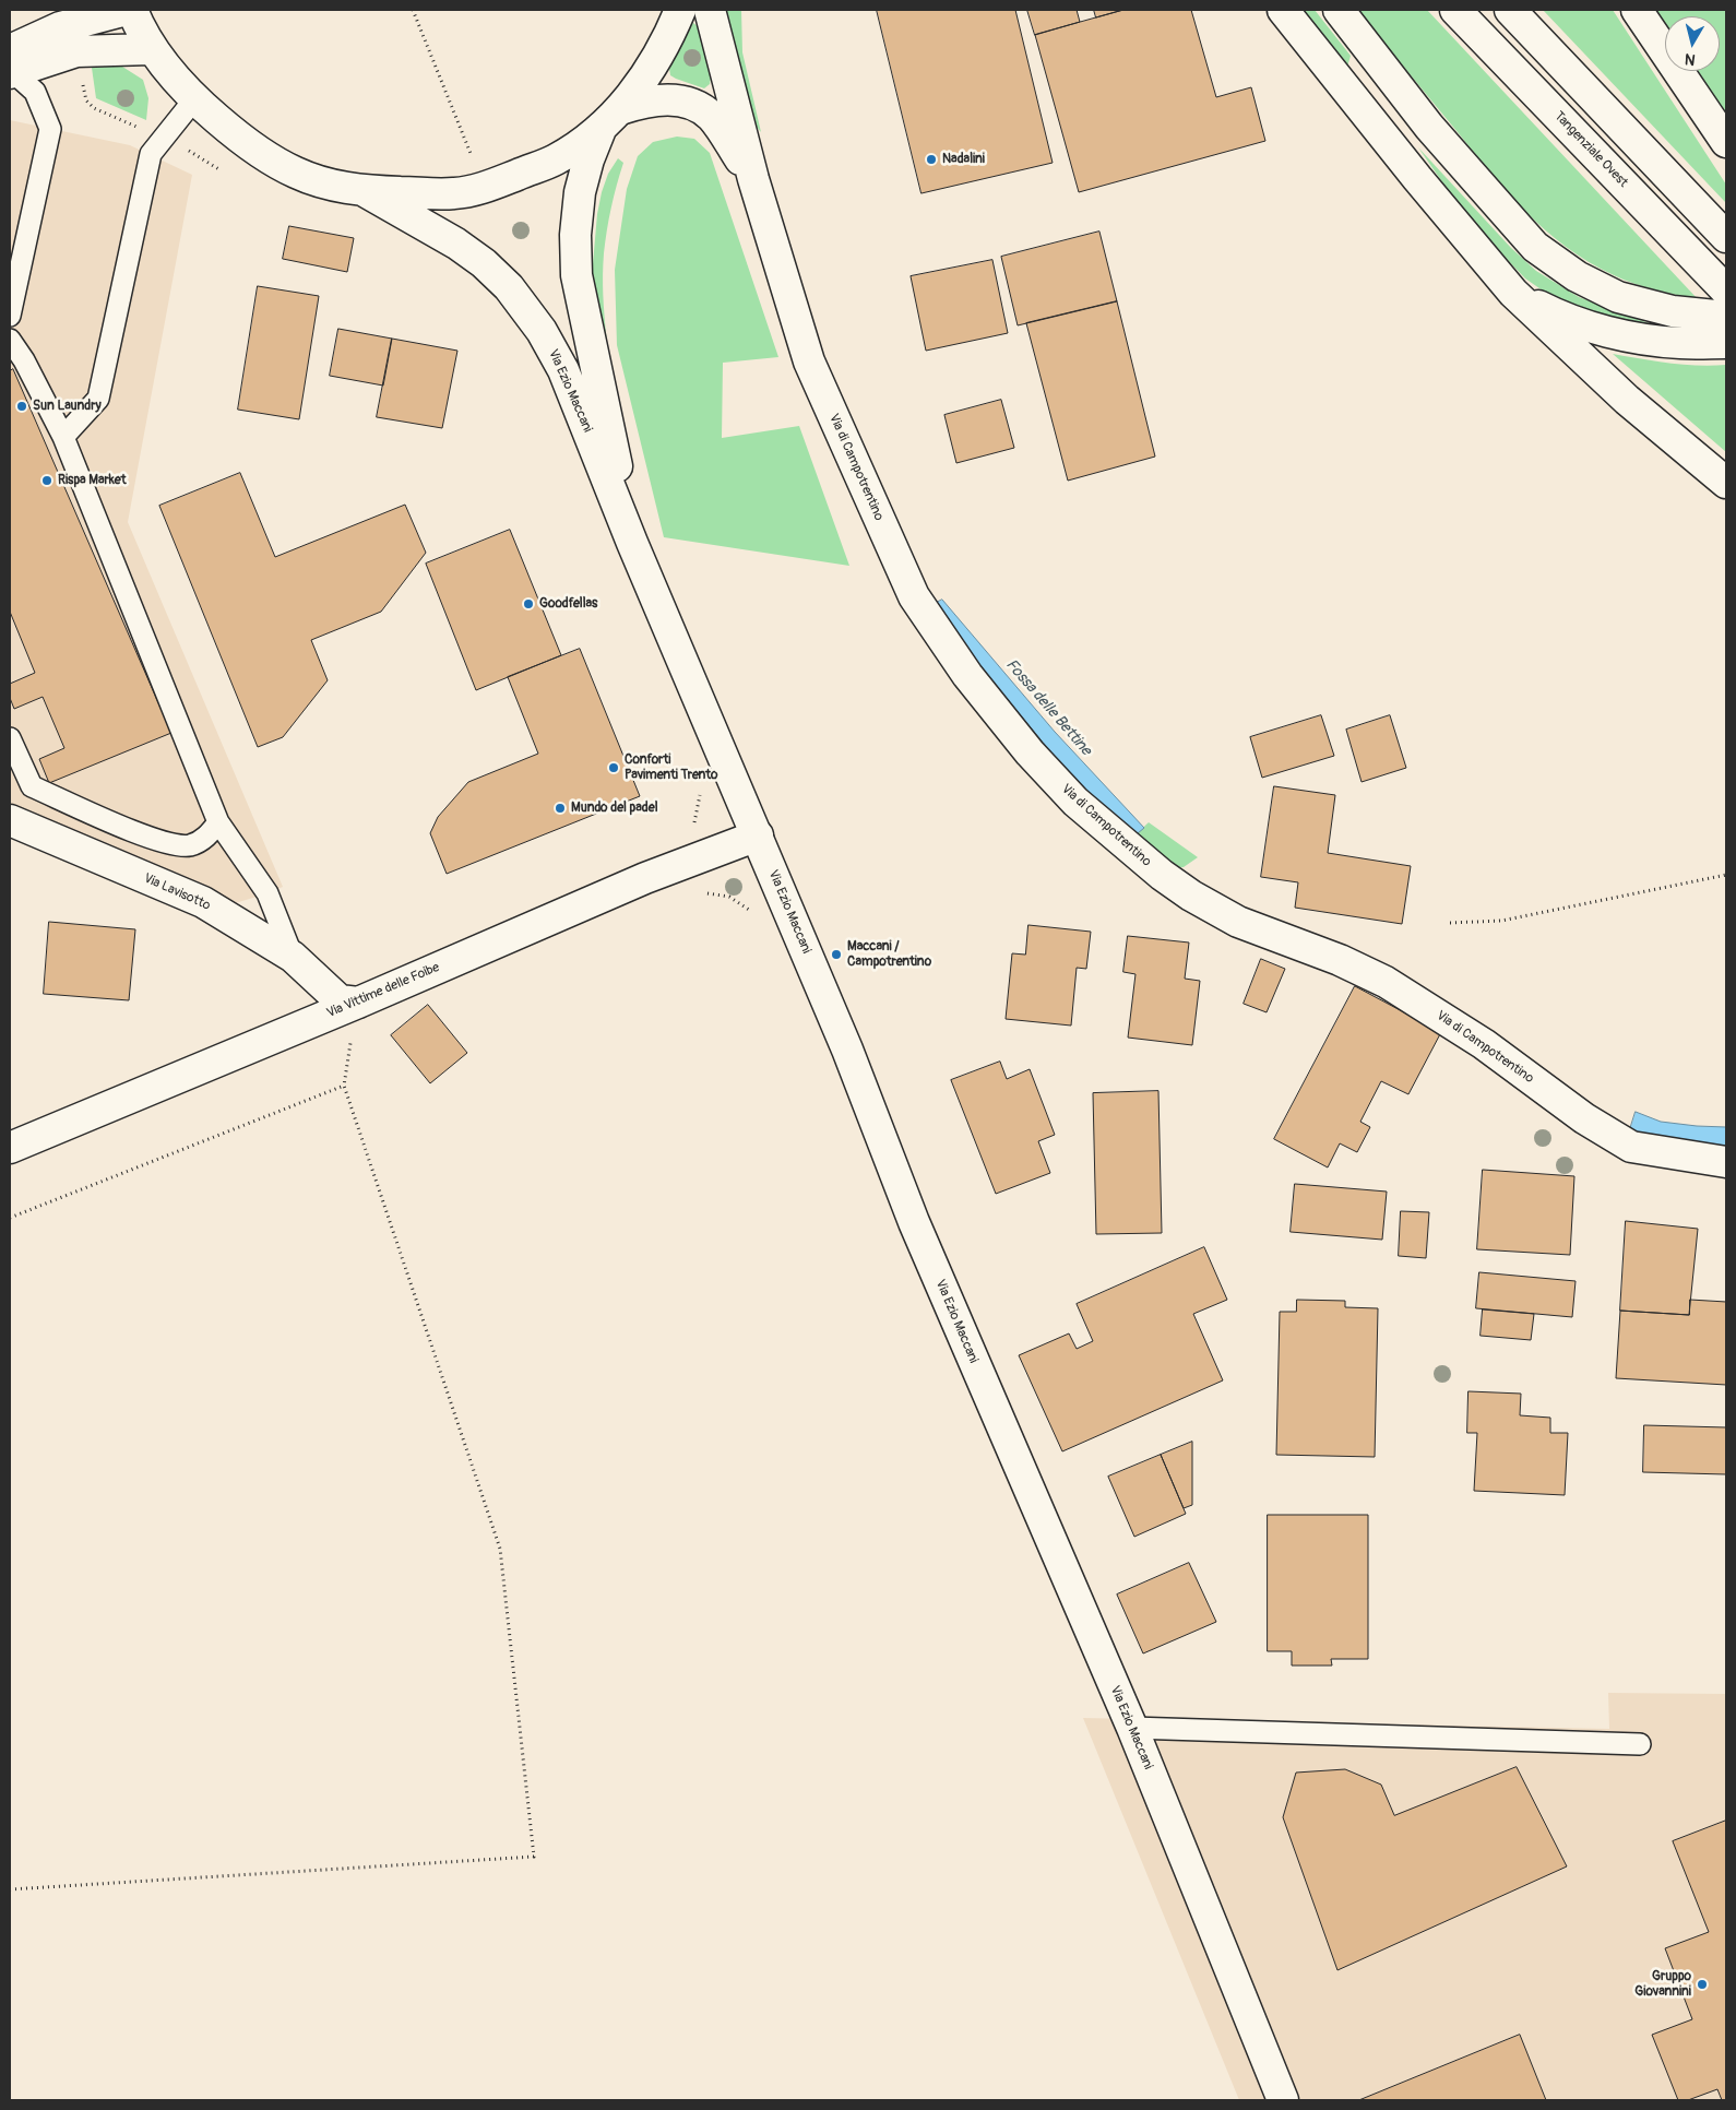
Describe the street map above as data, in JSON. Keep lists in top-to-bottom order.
{
  "streets": {
    "main road": [
      "Tangenziale Ovest",
      "Via Ezio Maccani",
      "Via di Campotrentino",
      "Via Lavisotto",
      "Via Vittime delle Foibe"
    ]
  },
  "crossings": [
    ["Via Ezio Maccani", "Via di Campotrentino"],
    ["Via Ezio Maccani", "Via Vittime delle Foibe"],
    ["Via Lavisotto", "Via Vittime delle Foibe"]
  ],
  "water": ["Fossa delle Bettine"],
  "places": [
    "Nadalini",
    "Sun Laundry",
    "Rispa Market",
    "Goodfellas",
    "Conforti Pavimenti Trento",
    "Mundo del padel",
    "Maccani / Campotrentino",
    "Gruppo Giovannini"
  ],
  "north": "bottom"
}
